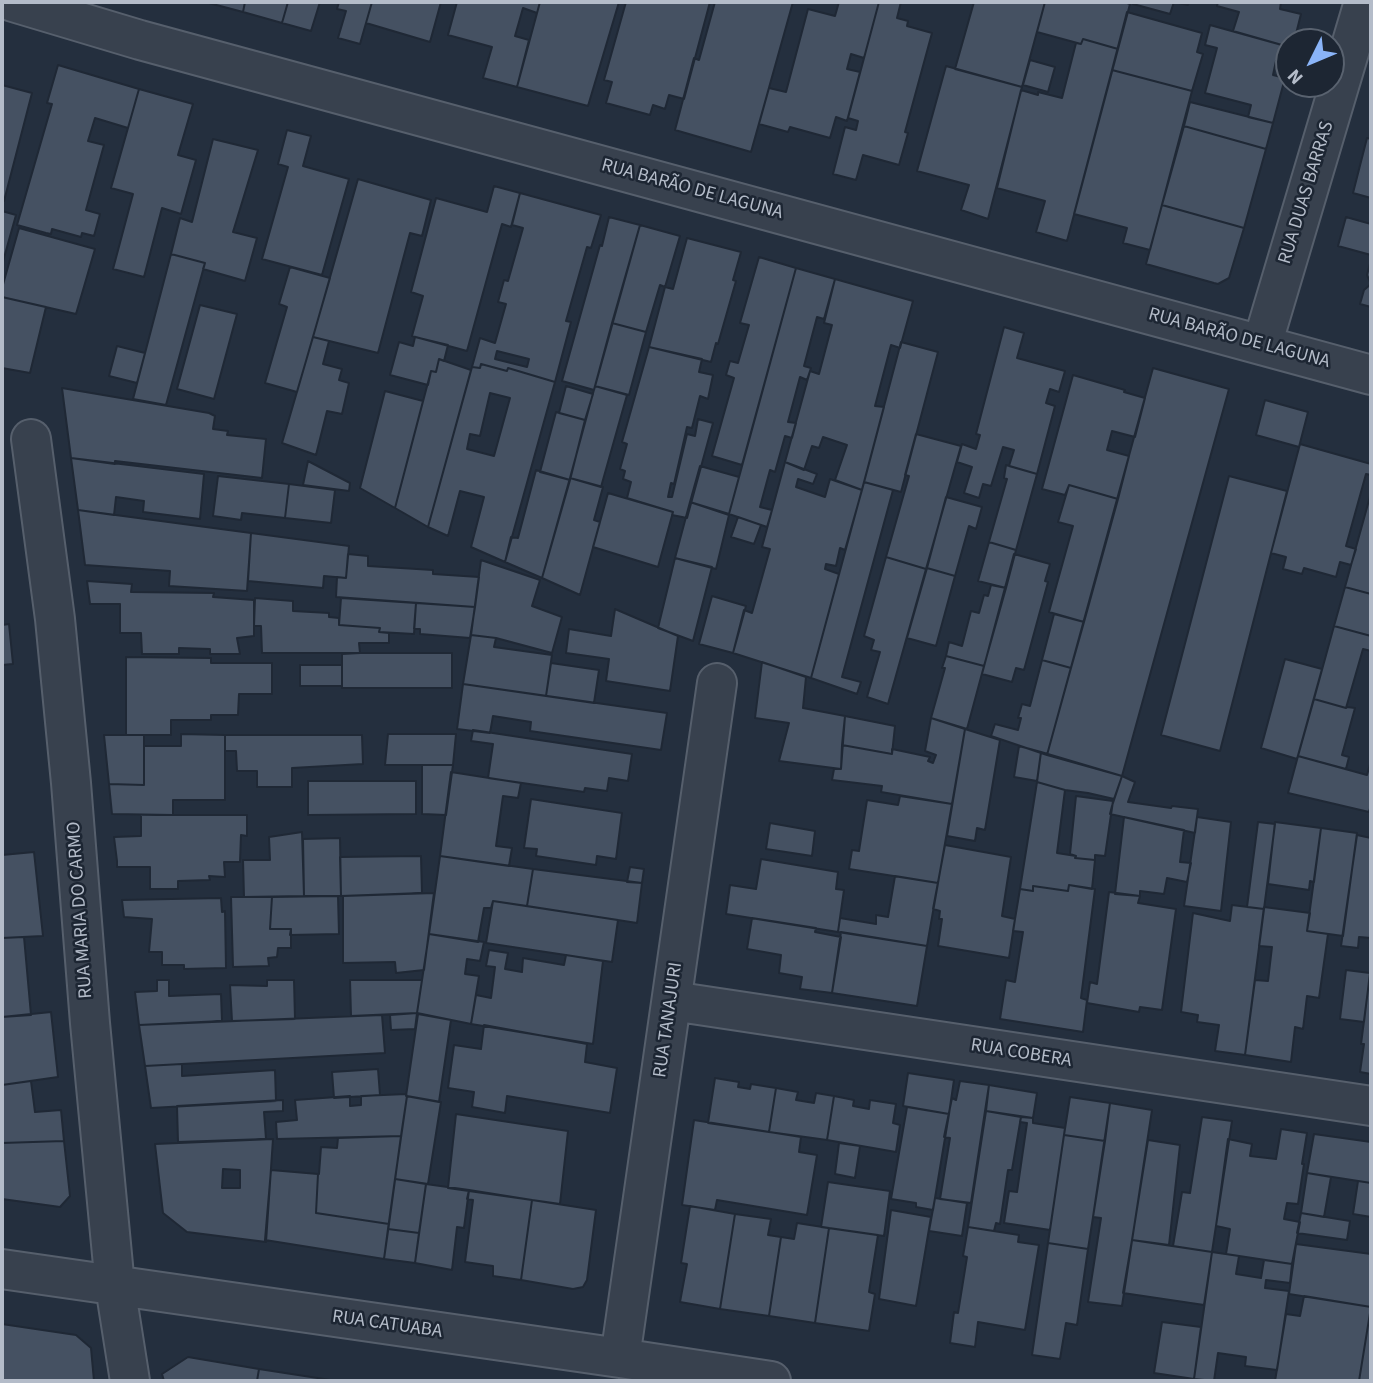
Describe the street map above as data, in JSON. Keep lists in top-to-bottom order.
{
  "streets": {
    "street": [
      "RUA BARÃO DE LAGUNA",
      "RUA DUAS BARRAS",
      "RUA MARIA DO CARMO",
      "RUA TANAJURI",
      "RUA COBERA",
      "RUA CATUABA"
    ]
  },
  "crossings": [
    ["RUA BARÃO DE LAGUNA", "RUA DUAS BARRAS"],
    ["RUA MARIA DO CARMO", "RUA CATUABA"],
    ["RUA TANAJURI", "RUA COBERA"],
    ["RUA TANAJURI", "RUA CATUABA"]
  ],
  "north": "bottom left"
}
